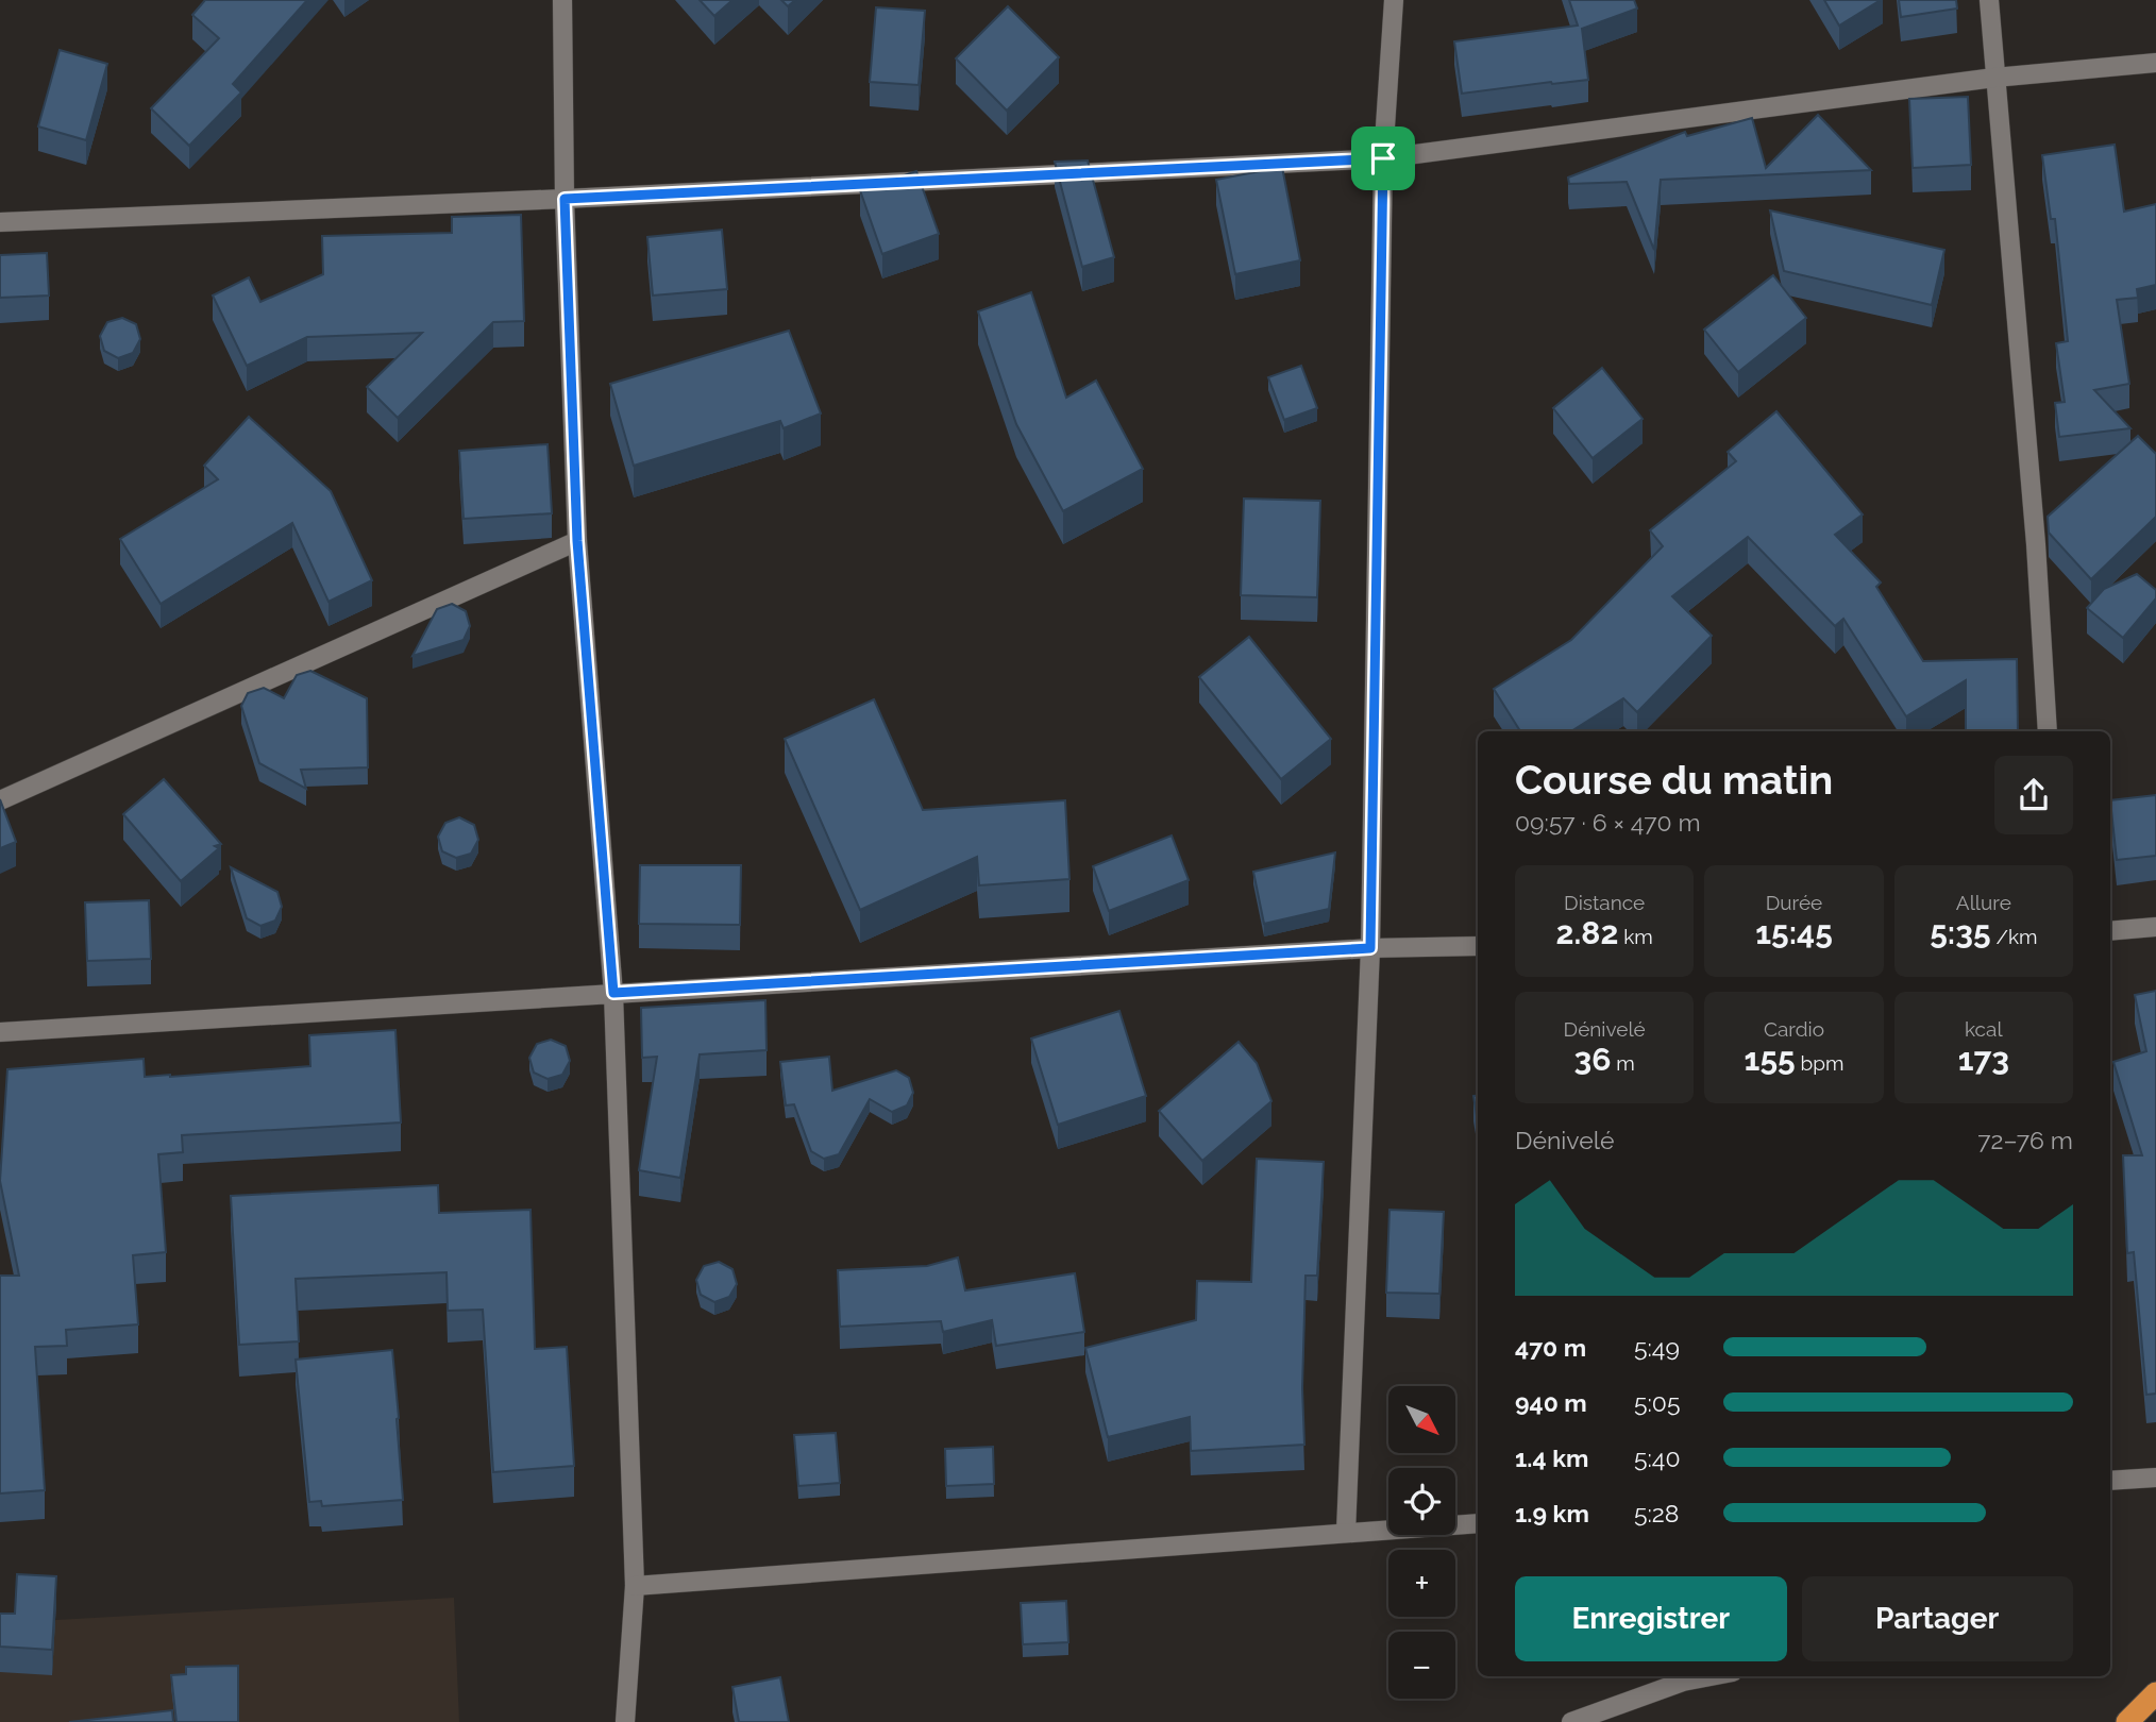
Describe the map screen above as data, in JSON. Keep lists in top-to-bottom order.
{
  "north": "bottom right",
  "page": {
    "heading": ["Course du matin", "09:57 · 6 × 470 m"],
    "stats": [
      ["Distance", "2.82 km"],
      ["Durée", "15:45"],
      ["Allure", "5:35 /km"],
      ["Dénivelé", "36 m"],
      ["Cardio", "155 bpm"],
      ["kcal", "173"]
    ],
    "chart": ["Dénivelé", "72–76 m"],
    "list": [
      {
        "name": "470 m",
        "note": "5:49"
      },
      {
        "name": "940 m",
        "note": "5:05"
      },
      {
        "name": "1.4 km",
        "note": "5:40"
      },
      {
        "name": "1.9 km",
        "note": "5:28"
      }
    ],
    "map_buttons": ["+", "−"],
    "buttons": ["Enregistrer", "Partager"]
  }
}
